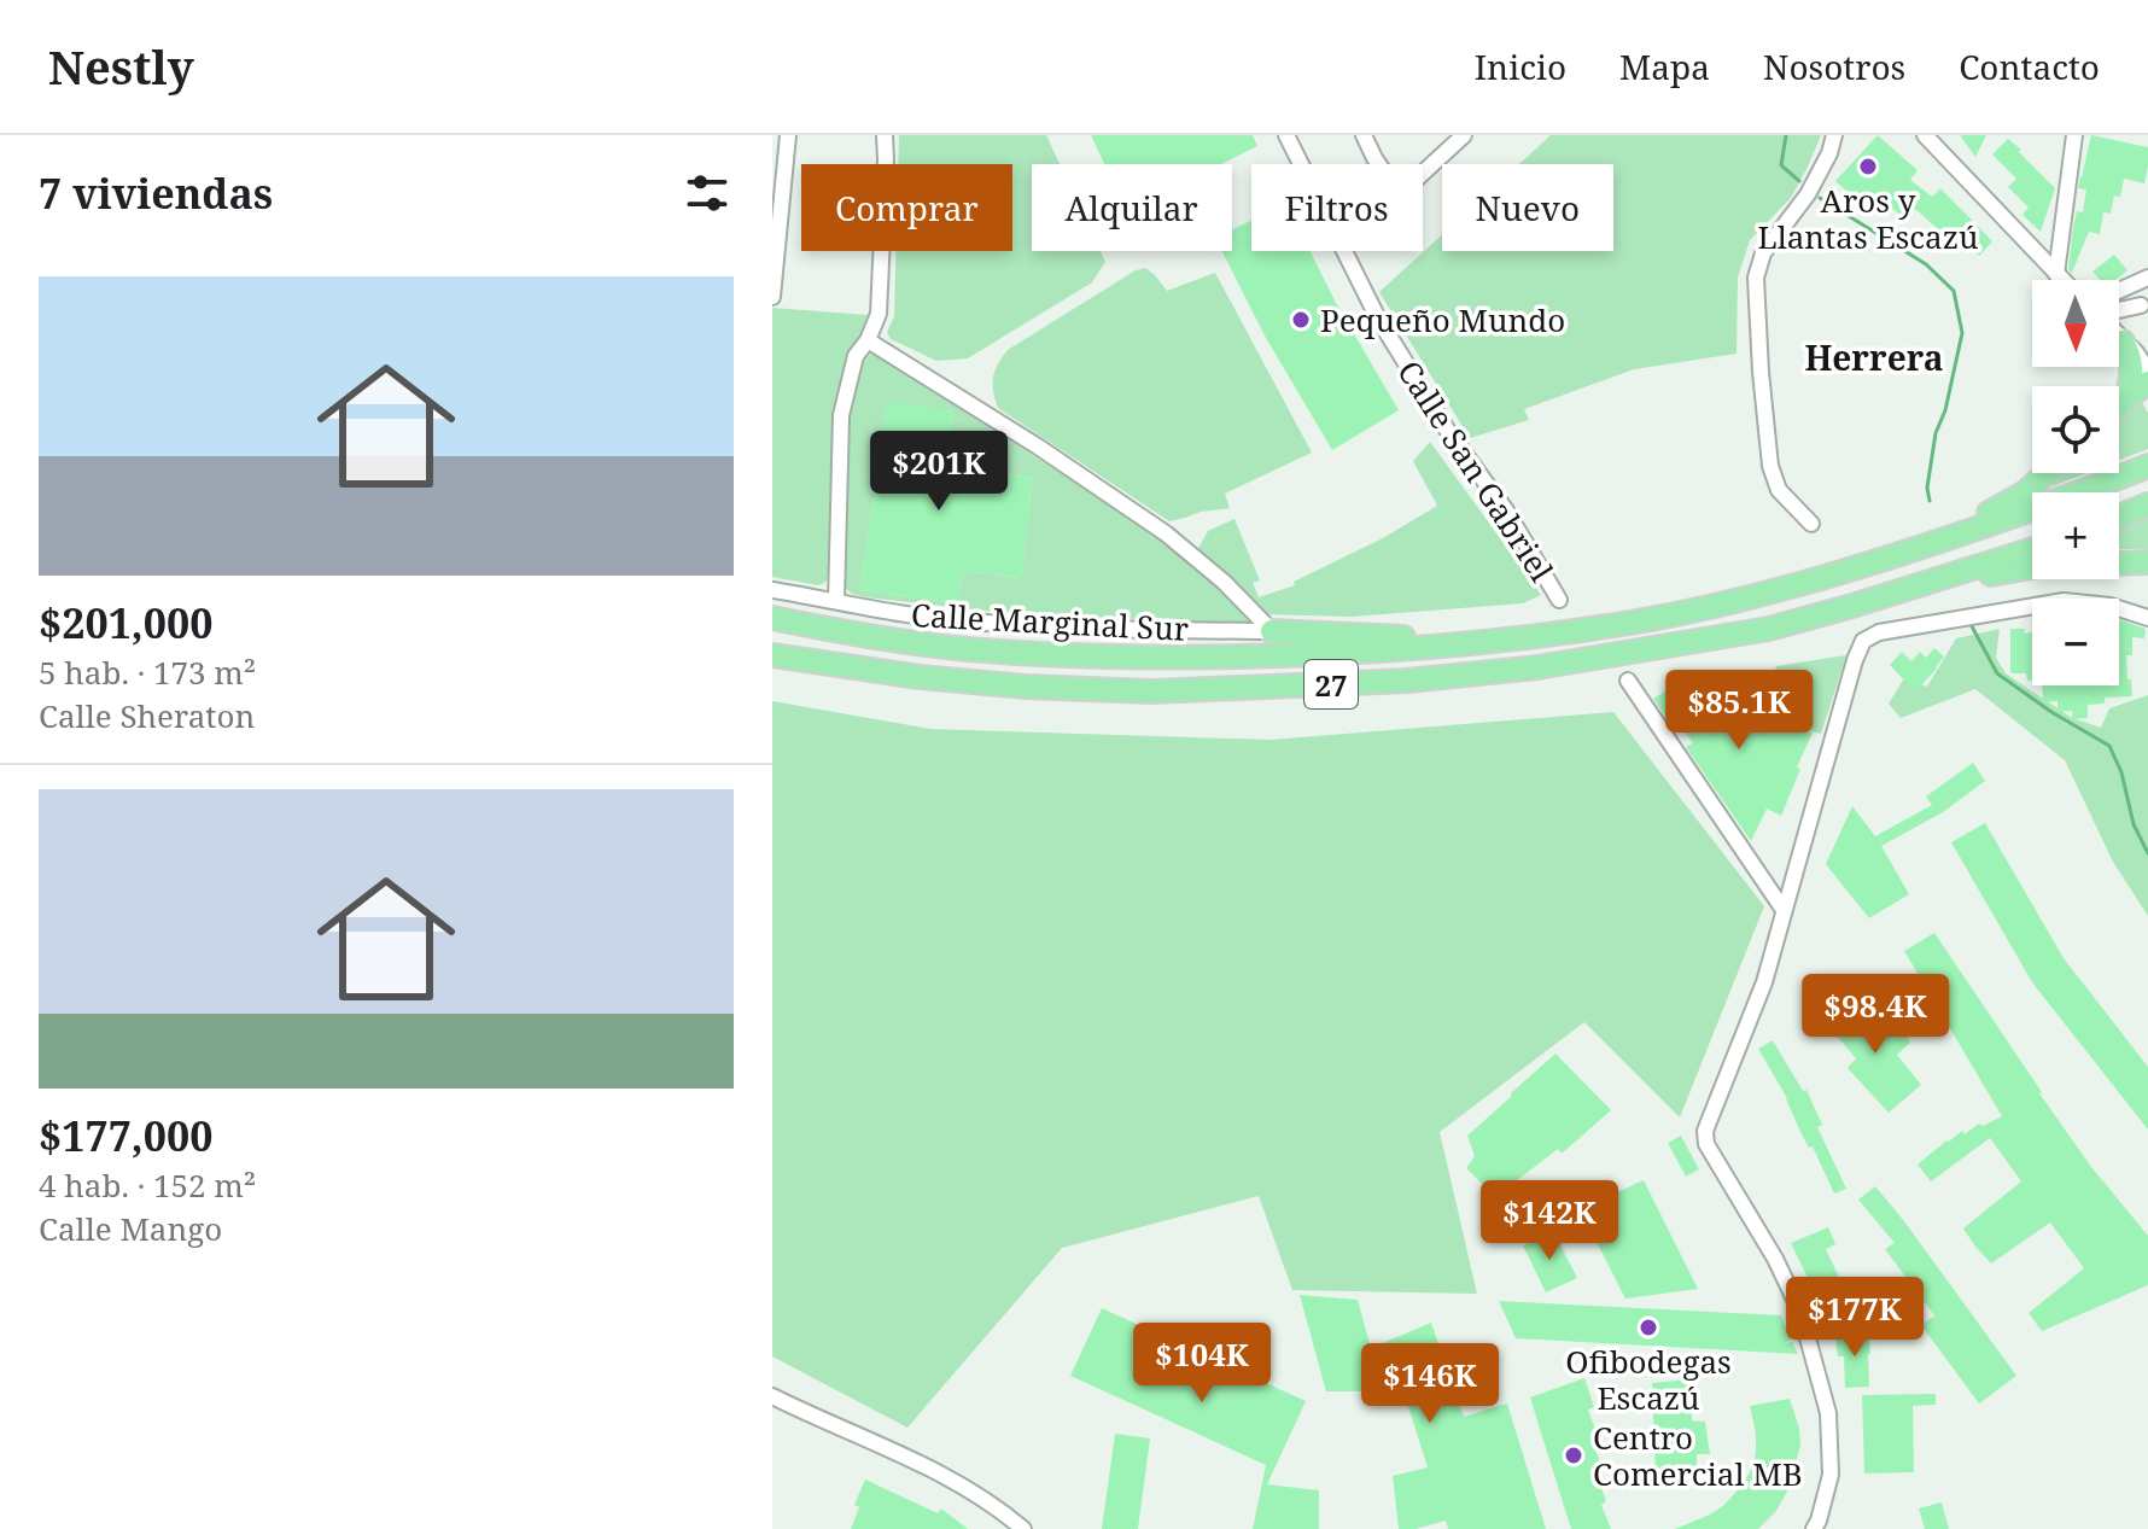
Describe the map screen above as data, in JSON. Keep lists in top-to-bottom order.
{
  "streets": {
    "highway": ["27"],
    "street": ["Calle San Gabriel", "Calle Marginal Sur"]
  },
  "districts": ["Herrera"],
  "places": [
    "Aros y Llantas Escazú",
    "Pequeño Mundo",
    "Ofibodegas Escazú",
    "Centro Comercial MB"
  ],
  "north": "bottom",
  "page": {
    "header": "Nestly",
    "nav": [
      "Inicio",
      "Mapa",
      "Nosotros",
      "Contacto"
    ],
    "heading": "7 viviendas",
    "chip": [
      "Comprar",
      "Alquilar",
      "Filtros",
      "Nuevo"
    ],
    "list": [
      {
        "name": "$201,000",
        "note": "5 hab. · 173 m² · Calle Sheraton"
      },
      {
        "name": "$177,000",
        "note": "4 hab. · 152 m² · Calle Mango"
      }
    ],
    "map_buttons": ["+", "−"],
    "price": [
      "$201K",
      "$85.1K",
      "$98.4K",
      "$142K",
      "$177K",
      "$104K",
      "$146K"
    ]
  }
}
